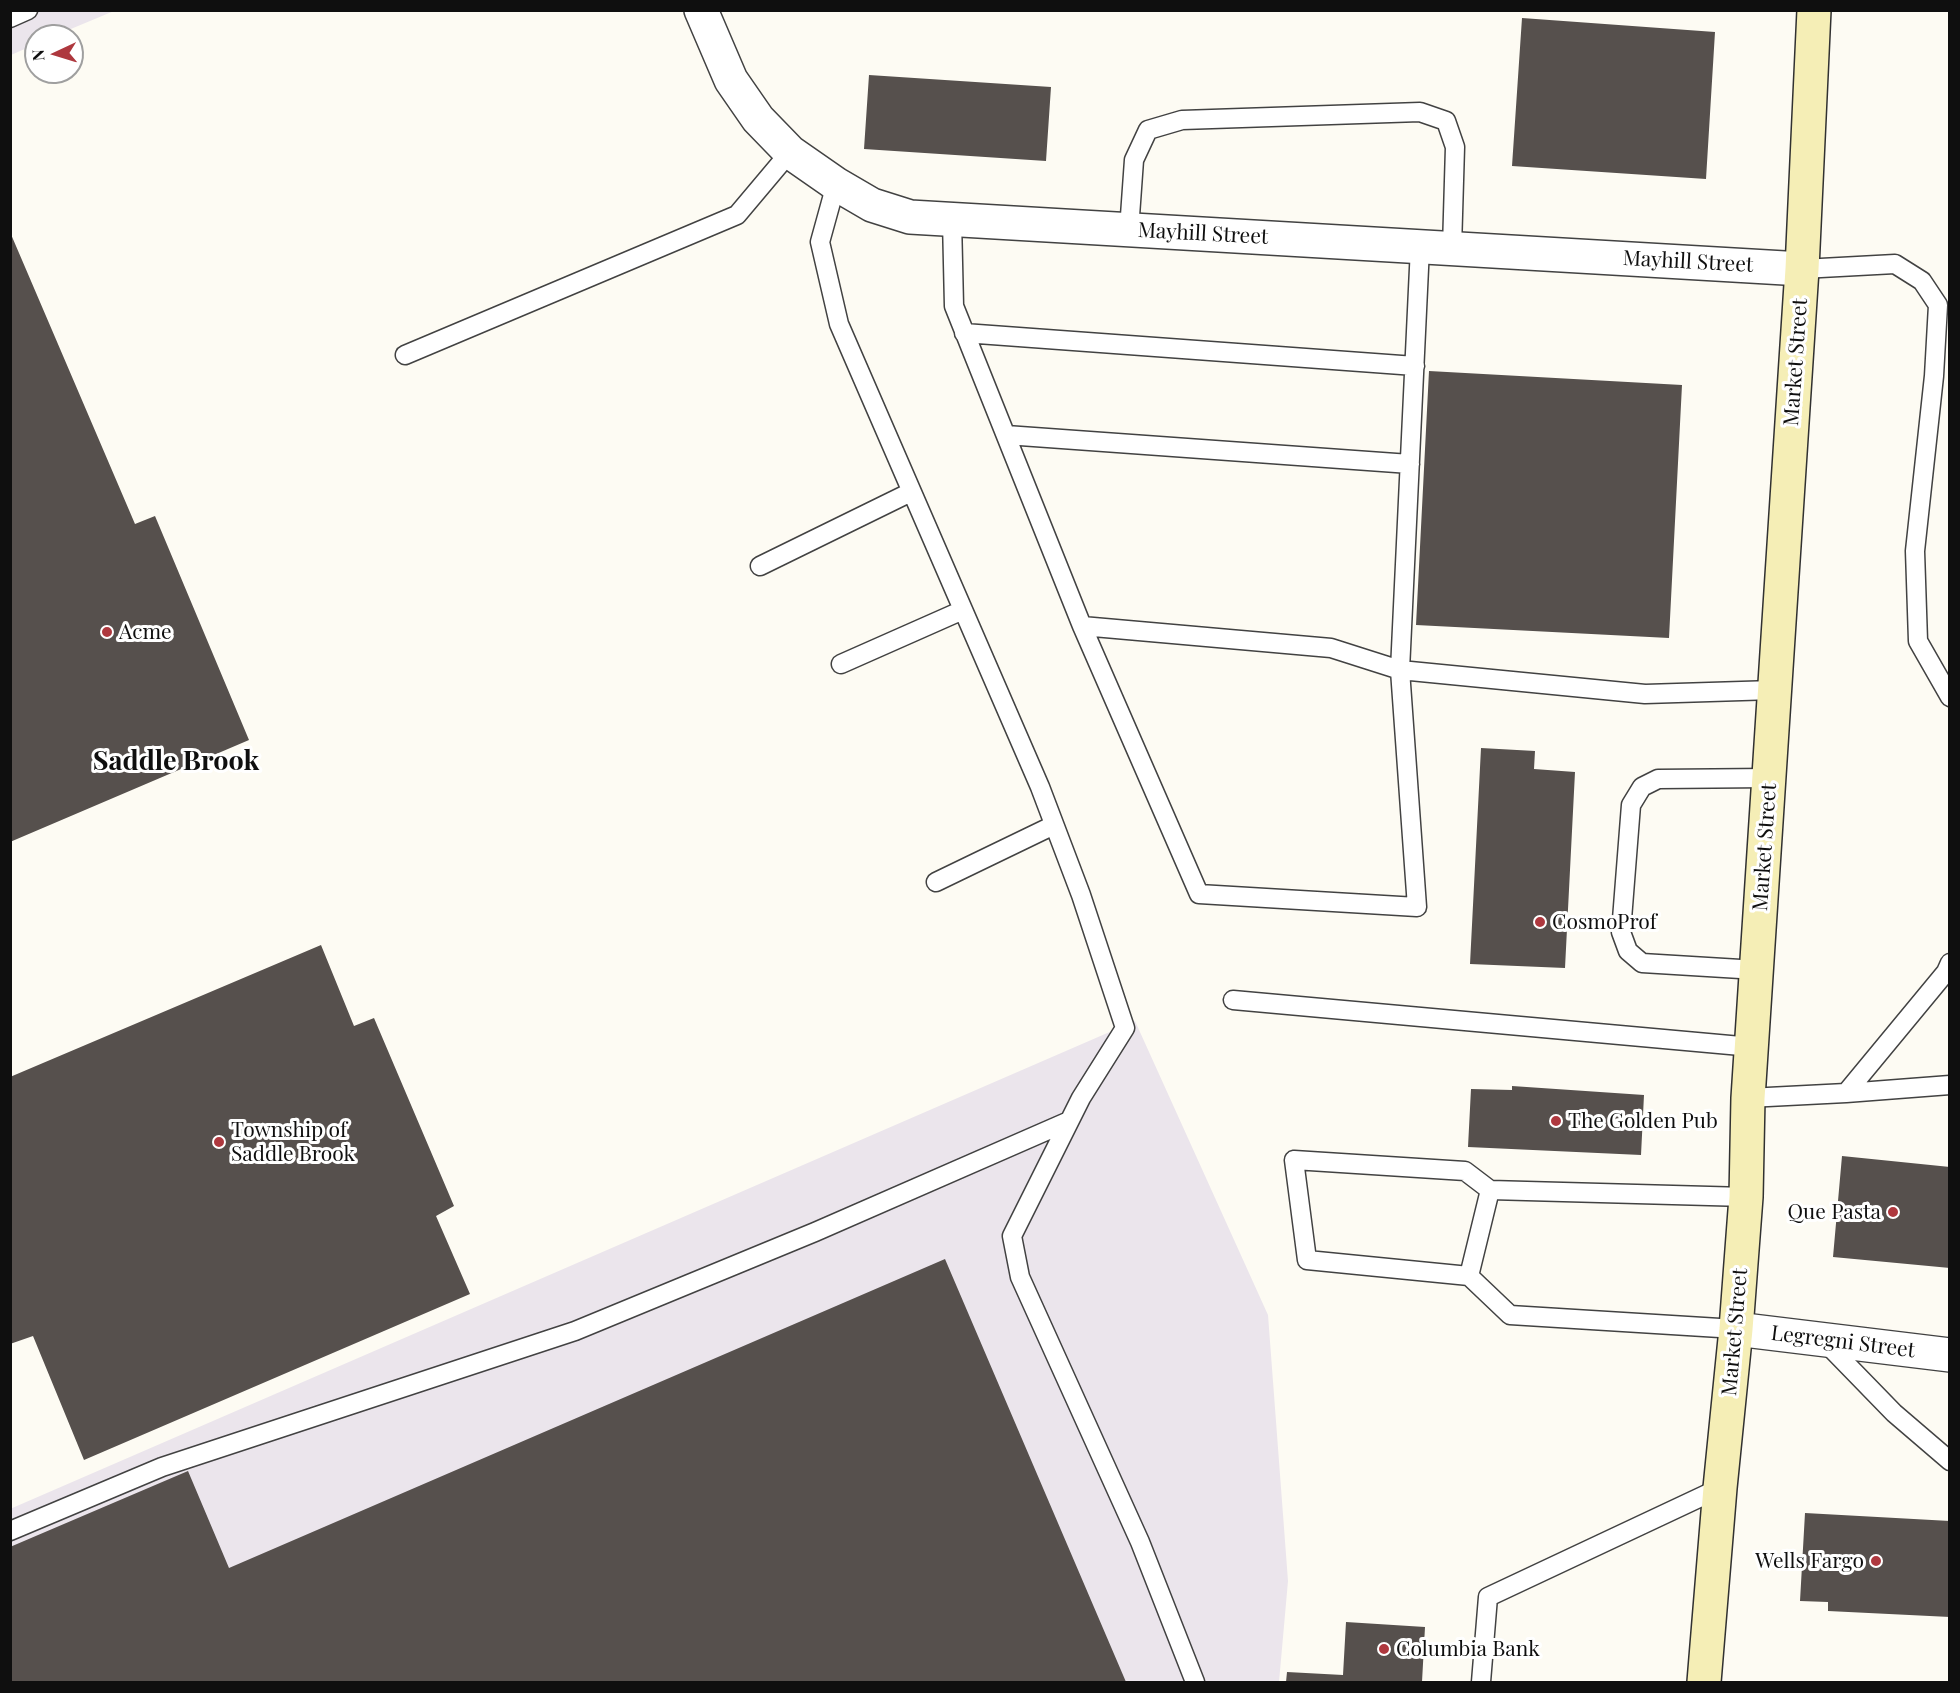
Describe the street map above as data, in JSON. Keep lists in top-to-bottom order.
{
  "streets": {
    "main road": ["Market Street"],
    "street": ["Mayhill Street", "Legregni Street"]
  },
  "crossings": [
    ["Mayhill Street", "Market Street"],
    ["Market Street", "Legregni Street"]
  ],
  "districts": ["Saddle Brook"],
  "places": [
    "Acme",
    "CosmoProf",
    "The Golden Pub",
    "Township of Saddle Brook",
    "Que Pasta",
    "Wells Fargo",
    "Columbia Bank"
  ],
  "north": "left"
}
